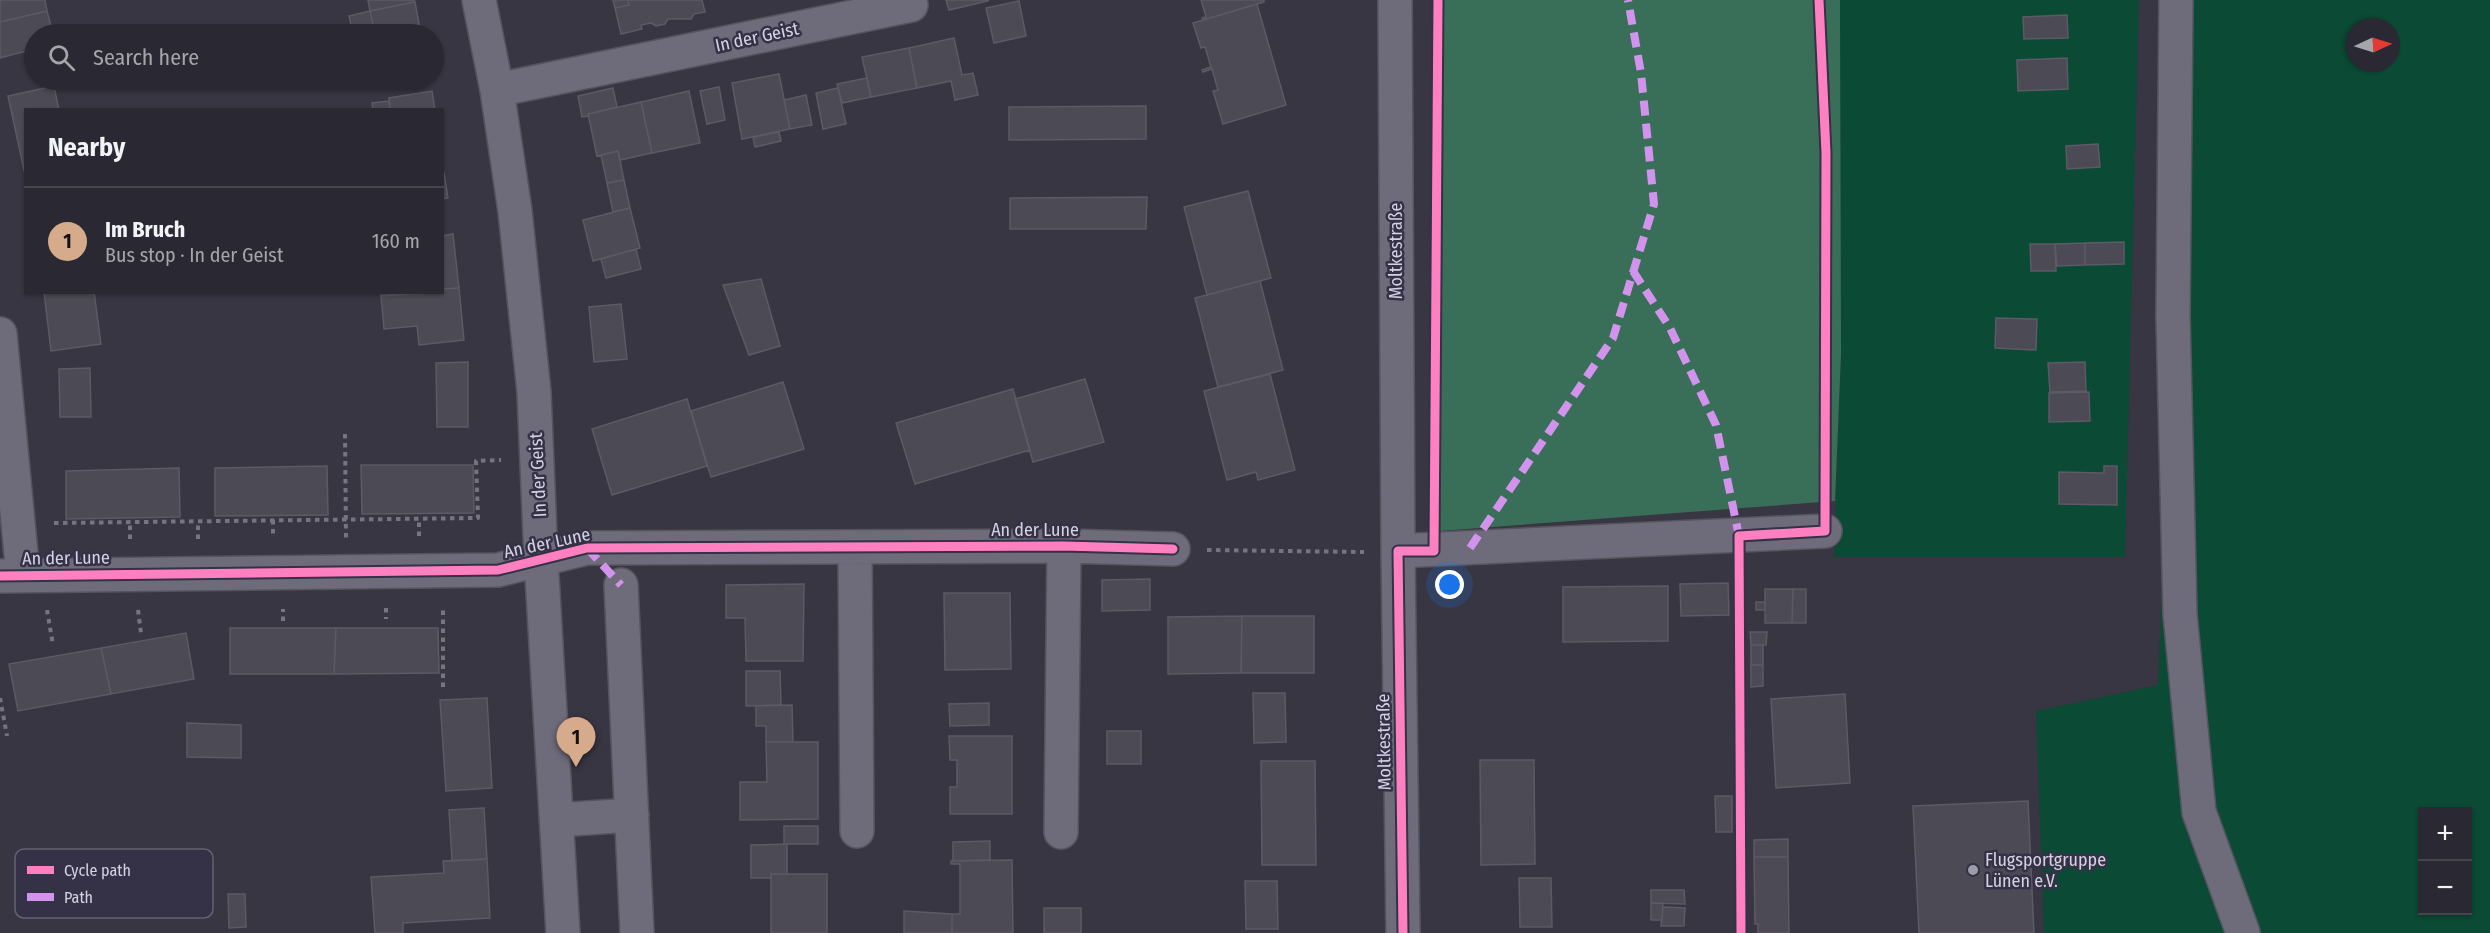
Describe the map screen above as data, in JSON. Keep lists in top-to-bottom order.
{
  "streets": {
    "street": ["In der Geist", "Moltkestraße", "An der Lune"]
  },
  "crossings": [
    ["In der Geist", "An der Lune"]
  ],
  "places": ["Flugsportgruppe Lünen e.V."],
  "legend": ["Cycle path", "Path"],
  "north": "right",
  "page": {
    "search": "Search here",
    "heading": "Nearby",
    "list": [
      {
        "mark": "1",
        "name": "Im Bruch",
        "note": "Bus stop · In der Geist",
        "value": "160 m"
      }
    ],
    "pins": "1",
    "map_buttons": ["+", "−"]
  }
}
